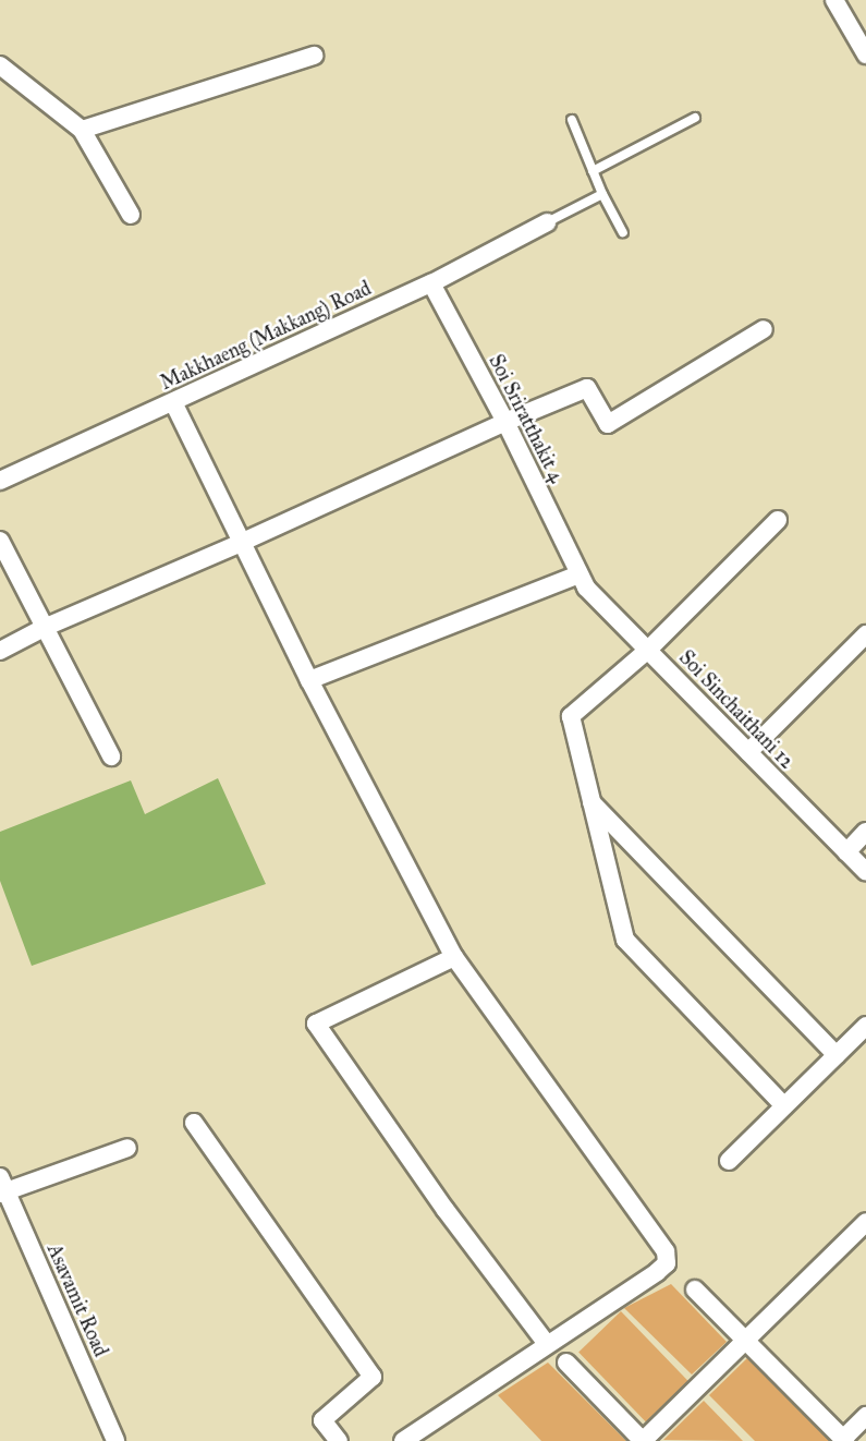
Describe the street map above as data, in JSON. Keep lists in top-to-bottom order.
{
  "streets": {
    "street": [
      "Makkhaeng (Makkang) Road",
      "Soi Sriratthakit 4",
      "Soi Sinchaithani 12",
      "Asavamit Road"
    ]
  },
  "crossings": [
    ["Makkhaeng (Makkang) Road", "Soi Sriratthakit 4"],
    ["Soi Sriratthakit 4", "Soi Sinchaithani 12"]
  ]
}
